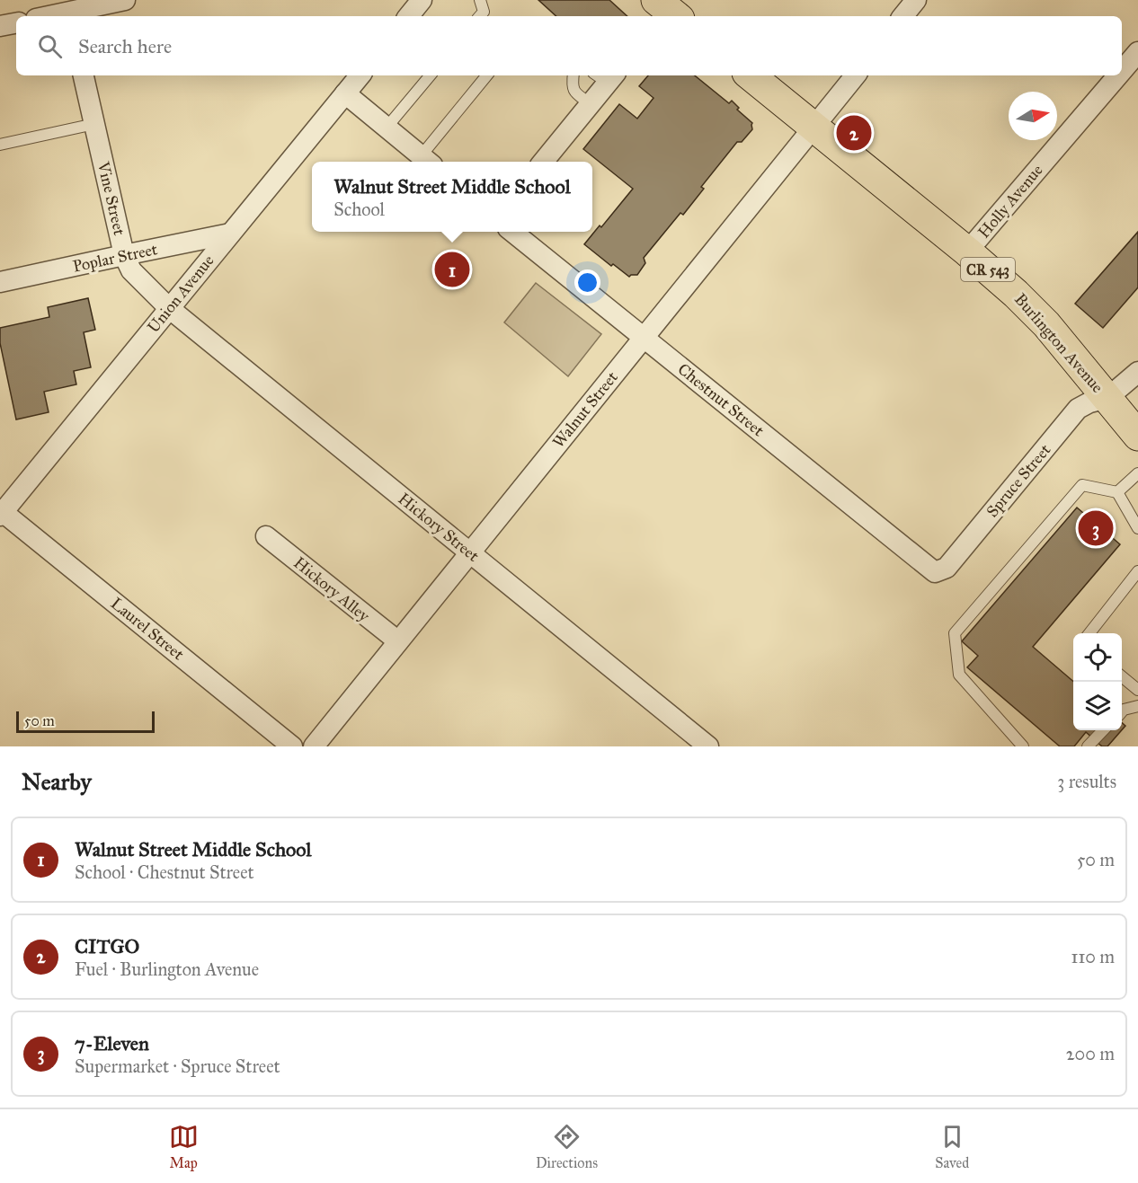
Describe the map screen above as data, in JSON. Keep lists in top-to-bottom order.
{
  "streets": {
    "main road": ["CR 543", "Burlington Avenue"],
    "street": [
      "Vine Street",
      "Holly Avenue",
      "Poplar Street",
      "Union Avenue",
      "Chestnut Street",
      "Walnut Street",
      "Spruce Street",
      "Hickory Street",
      "Hickory Alley",
      "Laurel Street"
    ]
  },
  "crossings": [
    ["Vine Street", "Poplar Street"],
    ["Vine Street", "Union Avenue"],
    ["Vine Street", "Hickory Street"],
    ["Holly Avenue", "Burlington Avenue"],
    ["Poplar Street", "Union Avenue"],
    ["Union Avenue", "Hickory Street"],
    ["Union Avenue", "Laurel Street"],
    ["Burlington Avenue", "Walnut Street"],
    ["Burlington Avenue", "Spruce Street"],
    ["Chestnut Street", "Walnut Street"],
    ["Chestnut Street", "Spruce Street"],
    ["Walnut Street", "Hickory Street"],
    ["Walnut Street", "Hickory Alley"]
  ],
  "scale_bar": "50 m",
  "north": "right",
  "page": {
    "search": "Search here",
    "pins": ["2", "1", "3"],
    "popup": ["Walnut Street Middle School", "School"],
    "scale": "50 m",
    "heading": ["Nearby", "3 results"],
    "list": [
      {
        "mark": "1",
        "name": "Walnut Street Middle School",
        "note": "School · Chestnut Street",
        "value": "50 m"
      },
      {
        "mark": "2",
        "name": "CITGO",
        "note": "Fuel · Burlington Avenue",
        "value": "110 m"
      },
      {
        "mark": "3",
        "name": "7-Eleven",
        "note": "Supermarket · Spruce Street",
        "value": "200 m"
      }
    ],
    "nav": ["Map", "Directions", "Saved"]
  }
}
